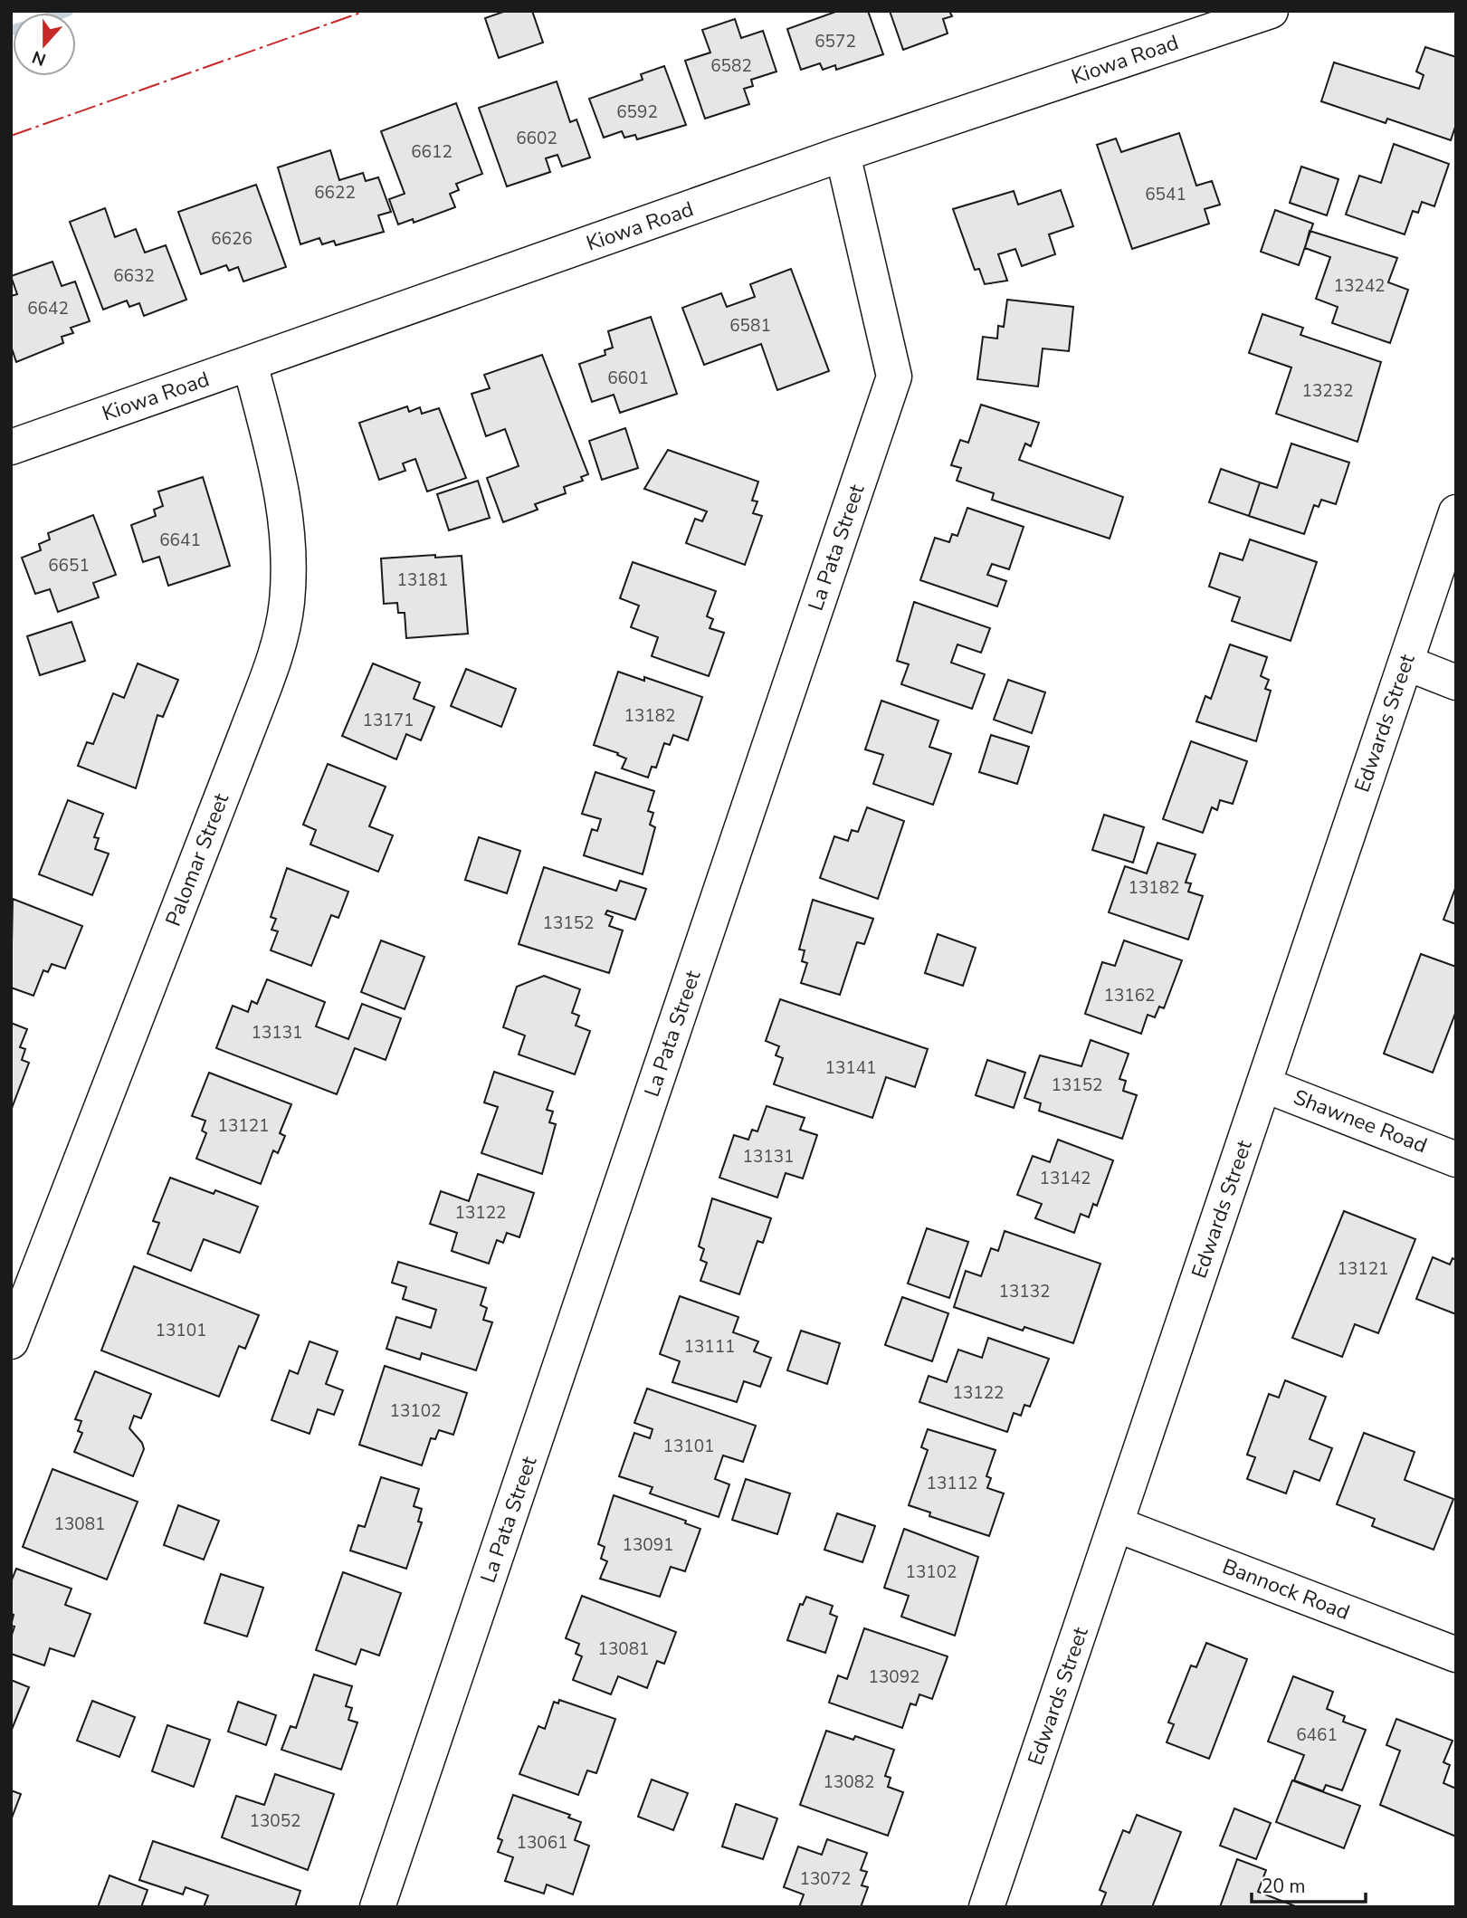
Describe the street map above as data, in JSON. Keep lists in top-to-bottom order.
{
  "streets": {
    "street": [
      "Kiowa Road",
      "La Pata Street",
      "Edwards Street",
      "Palomar Street",
      "Shawnee Road",
      "Bannock Road"
    ]
  },
  "crossings": [
    ["Kiowa Road", "La Pata Street"],
    ["Kiowa Road", "Palomar Street"],
    ["Edwards Street", "Shawnee Road"],
    ["Edwards Street", "Bannock Road"]
  ],
  "house_numbers": [
    "6572",
    "6582",
    "6592",
    "6602",
    "6612",
    "6622",
    "6541",
    "6626",
    "6632",
    "13242",
    "6642",
    "6581",
    "6601",
    "13232",
    "6641",
    "6651",
    "13181",
    "13182",
    "13171",
    "13182",
    "13152",
    "13162",
    "13131",
    "13141",
    "13152",
    "13121",
    "13131",
    "13142",
    "13122",
    "13121",
    "13132",
    "13101",
    "13111",
    "13122",
    "13102",
    "13101",
    "13112",
    "13081",
    "13091",
    "13102",
    "13081",
    "13092",
    "6461",
    "13082",
    "13052",
    "13061",
    "13072"
  ],
  "scale_bar": "20 m",
  "north": "bottom"
}
